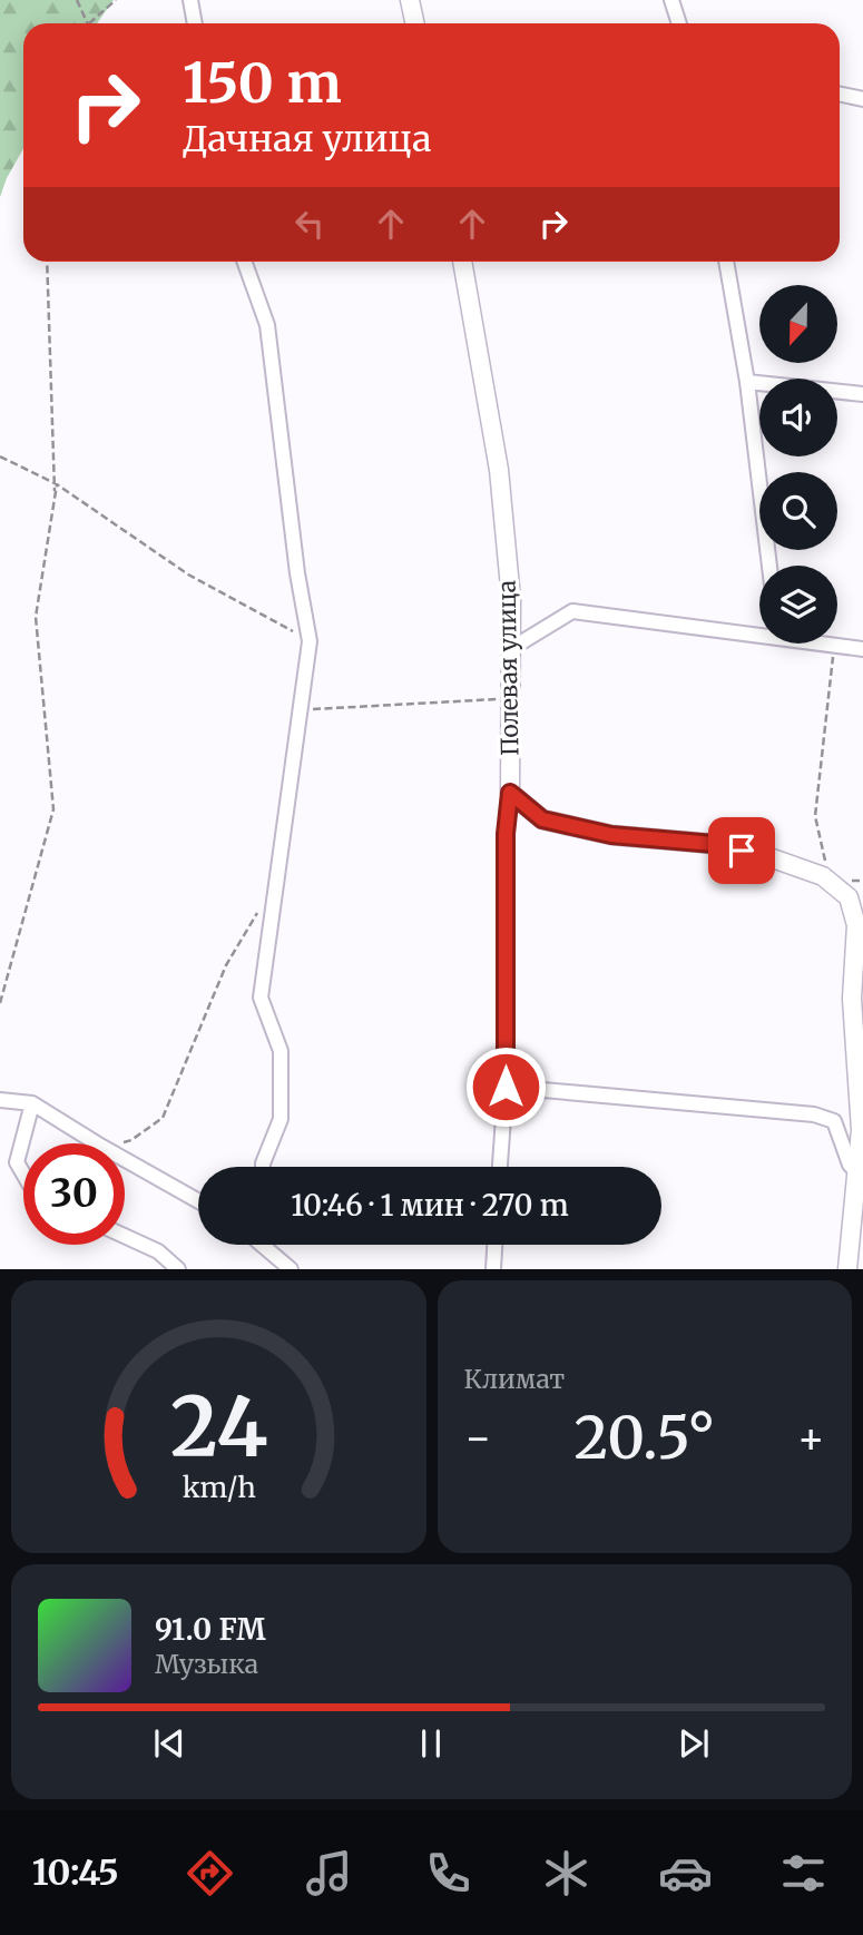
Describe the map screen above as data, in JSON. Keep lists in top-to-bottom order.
{
  "streets": {
    "street": ["Полевая улица"]
  },
  "north": "bottom",
  "page": {
    "turn": ["150 m", "Дачная улица"],
    "limit": "30",
    "trip": "10:46 · 1 мин · 270 m",
    "tile": "Климат",
    "heat": ["−", "20.5°", "+"],
    "song": ["91.0 FM", "Музыка"],
    "tabs": "10:45",
    "gauge": ["24", "km/h"]
  }
}
